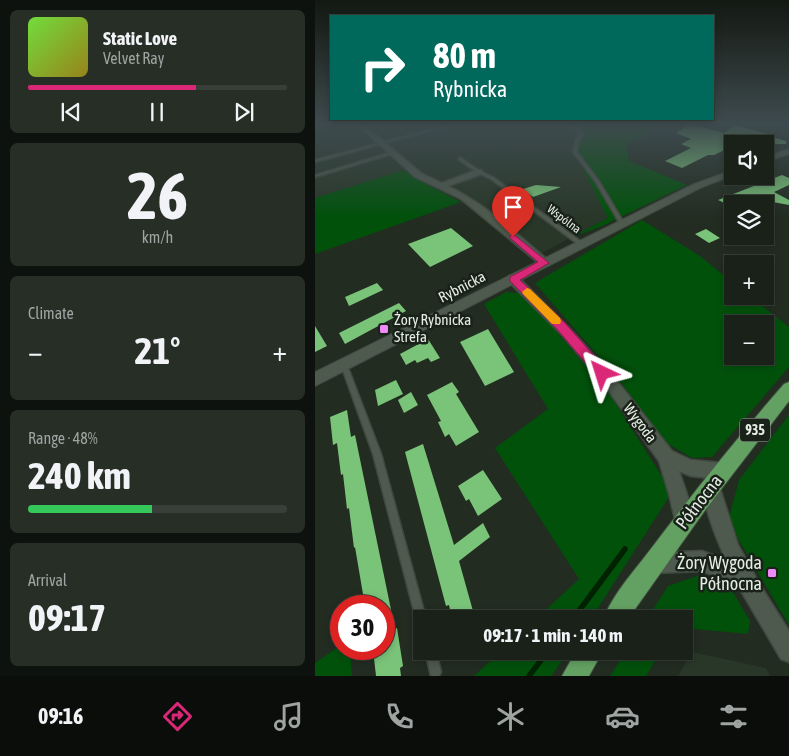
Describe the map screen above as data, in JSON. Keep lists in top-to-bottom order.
{
  "streets": {
    "main road": ["935", "Północna"],
    "street": ["Rybnicka", "Wygoda"],
    "lane": ["Wspólna"]
  },
  "crossings": [
    ["Wspólna", "Rybnicka"],
    ["Rybnicka", "Wygoda"]
  ],
  "places": {
    "transit": ["Żory Rybnicka Strefa", "Żory Wygoda Północna"]
  },
  "page": {
    "turn": ["80 m", "Rybnicka"],
    "song": ["Static Love", "Velvet Ray"],
    "map_buttons": ["+", "−"],
    "tile": [
      ["26", "km/h"],
      "Climate",
      ["Range · 48%", "240 km"],
      ["Arrival", "09:17"]
    ],
    "heat": ["−", "21°", "+"],
    "limit": "30",
    "trip": "09:17 · 1 min · 140 m",
    "tabs": "09:16"
  }
}
